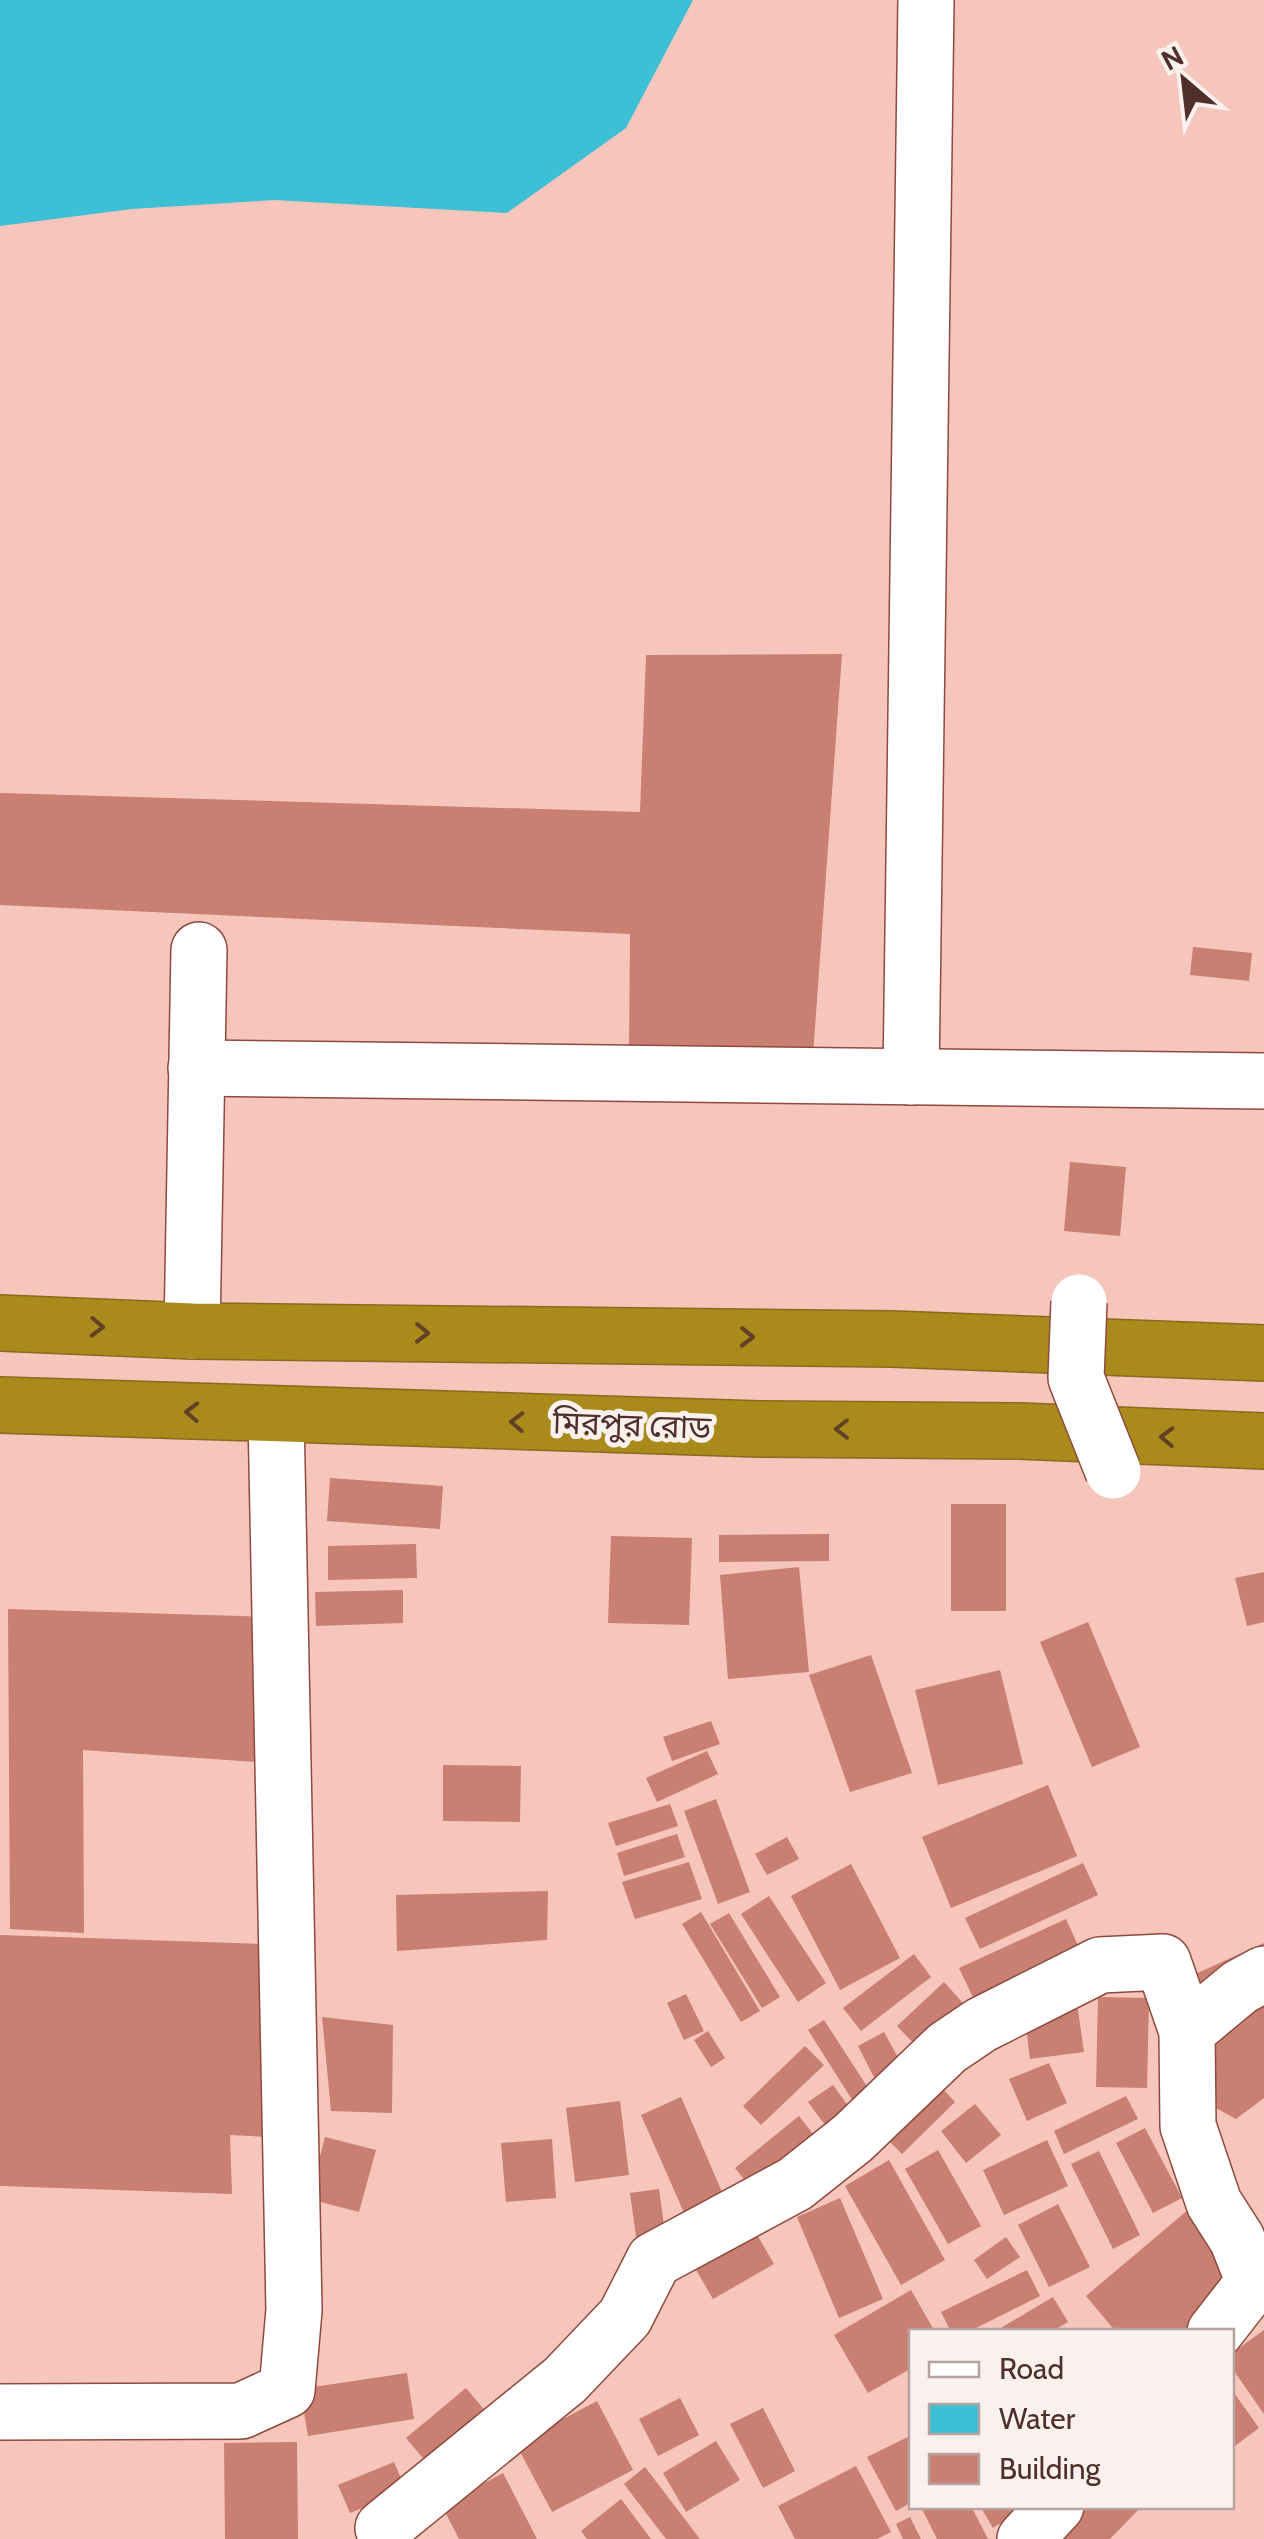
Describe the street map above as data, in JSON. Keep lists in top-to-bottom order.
{
  "streets": {
    "highway": ["মিরপুর রোড"]
  },
  "legend": ["Road", "Water", "Building"],
  "north": "top left"
}
